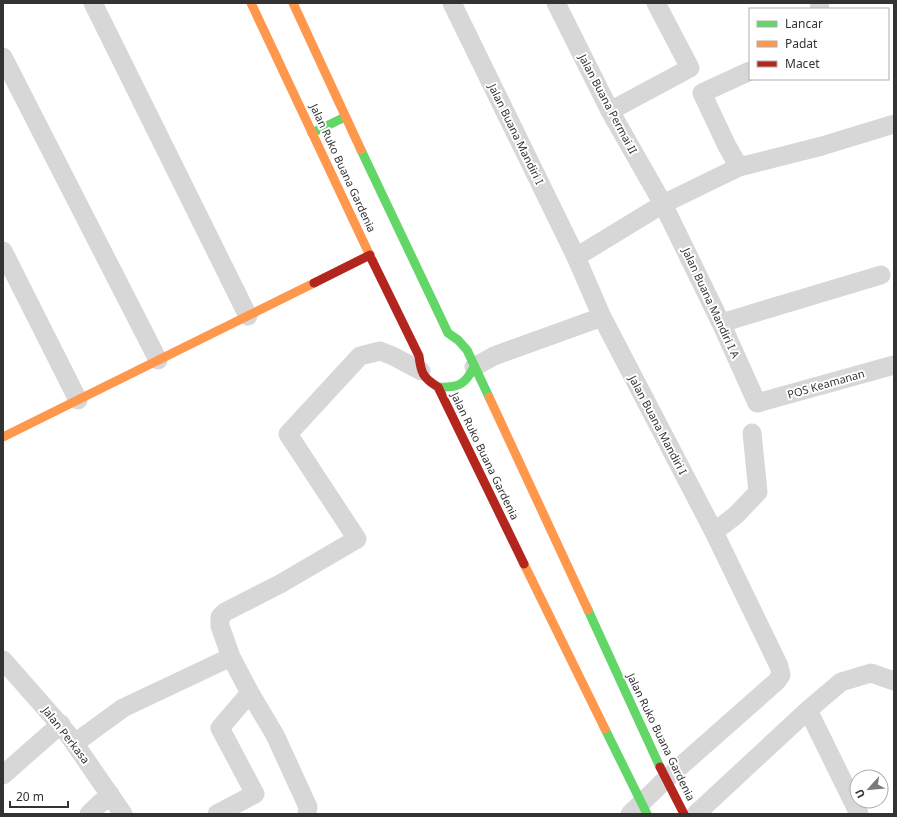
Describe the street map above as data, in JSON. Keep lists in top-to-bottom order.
{
  "streets": {
    "street": [
      "Jalan Buana Permai II",
      "Jalan Buana Mandiri I",
      "Jalan Ruko Buana Gardenia",
      "Jalan Buana Mandiri I A",
      "POS Keamanan",
      "Jalan Perkasa"
    ]
  },
  "crossings": [
    ["Jalan Buana Permai II", "Jalan Buana Mandiri I A"],
    ["Jalan Buana Mandiri I", "Jalan Ruko Buana Gardenia"],
    ["Jalan Buana Mandiri I A", "POS Keamanan"]
  ],
  "legend": ["Lancar", "Padat", "Macet"],
  "scale_bar": "20 m",
  "north": "bottom left"
}
